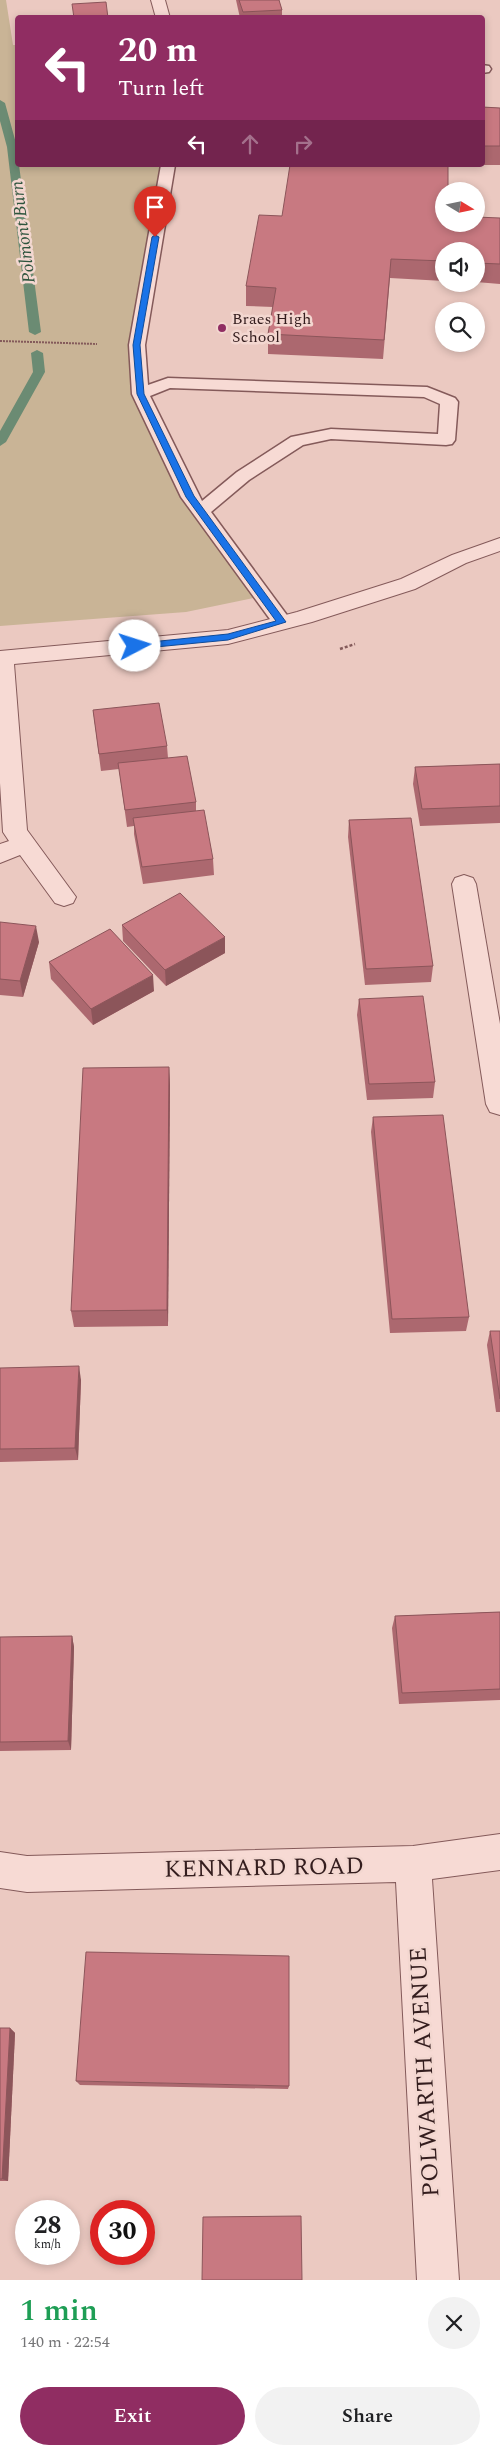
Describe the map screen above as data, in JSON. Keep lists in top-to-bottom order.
{
  "streets": {
    "street": ["KENNARD ROAD", "POLWARTH AVENUE"]
  },
  "crossings": [
    ["KENNARD ROAD", "POLWARTH AVENUE"]
  ],
  "water": ["Polmont Burn"],
  "places": ["Braes High School"],
  "north": "right",
  "page": {
    "turn": ["20 m", "Turn left"],
    "speed": "28 km/h",
    "limit": "30",
    "heading": ["1 min", "140 m · 22:54"],
    "buttons": ["Exit", "Share"]
  }
}
